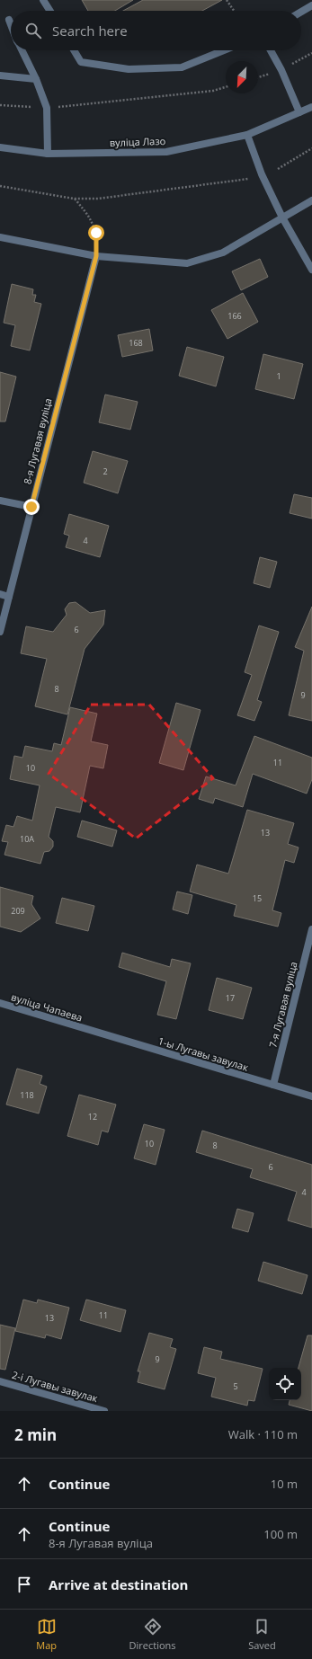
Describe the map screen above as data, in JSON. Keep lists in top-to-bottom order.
{
  "streets": {
    "street": [
      "вуліца Лазо",
      "8-я Лугавая вуліца",
      "7-я Лугавая вуліца",
      "вуліца Чапаева",
      "1-ы Лугавы завулак",
      "2-і Лугавы завулак"
    ]
  },
  "crossings": [
    ["7-я Лугавая вуліца", "1-ы Лугавы завулак"],
    ["вуліца Чапаева", "1-ы Лугавы завулак"]
  ],
  "house_numbers": [
    "166",
    "168",
    "1",
    "2",
    "4",
    "6",
    "8",
    "9",
    "11",
    "10",
    "13",
    "10А",
    "15",
    "209",
    "17",
    "118",
    "12",
    "10",
    "8",
    "6",
    "4",
    "11",
    "13",
    "9",
    "5"
  ],
  "north": "bottom left",
  "page": {
    "search": "Search here",
    "heading": ["2 min", "Walk · 110 m"],
    "list": [
      ["Continue", "10 m"],
      ["Continue", "8-я Лугавая вуліца", "100 m"],
      "Arrive at destination"
    ],
    "nav": ["Map", "Directions", "Saved"]
  }
}
